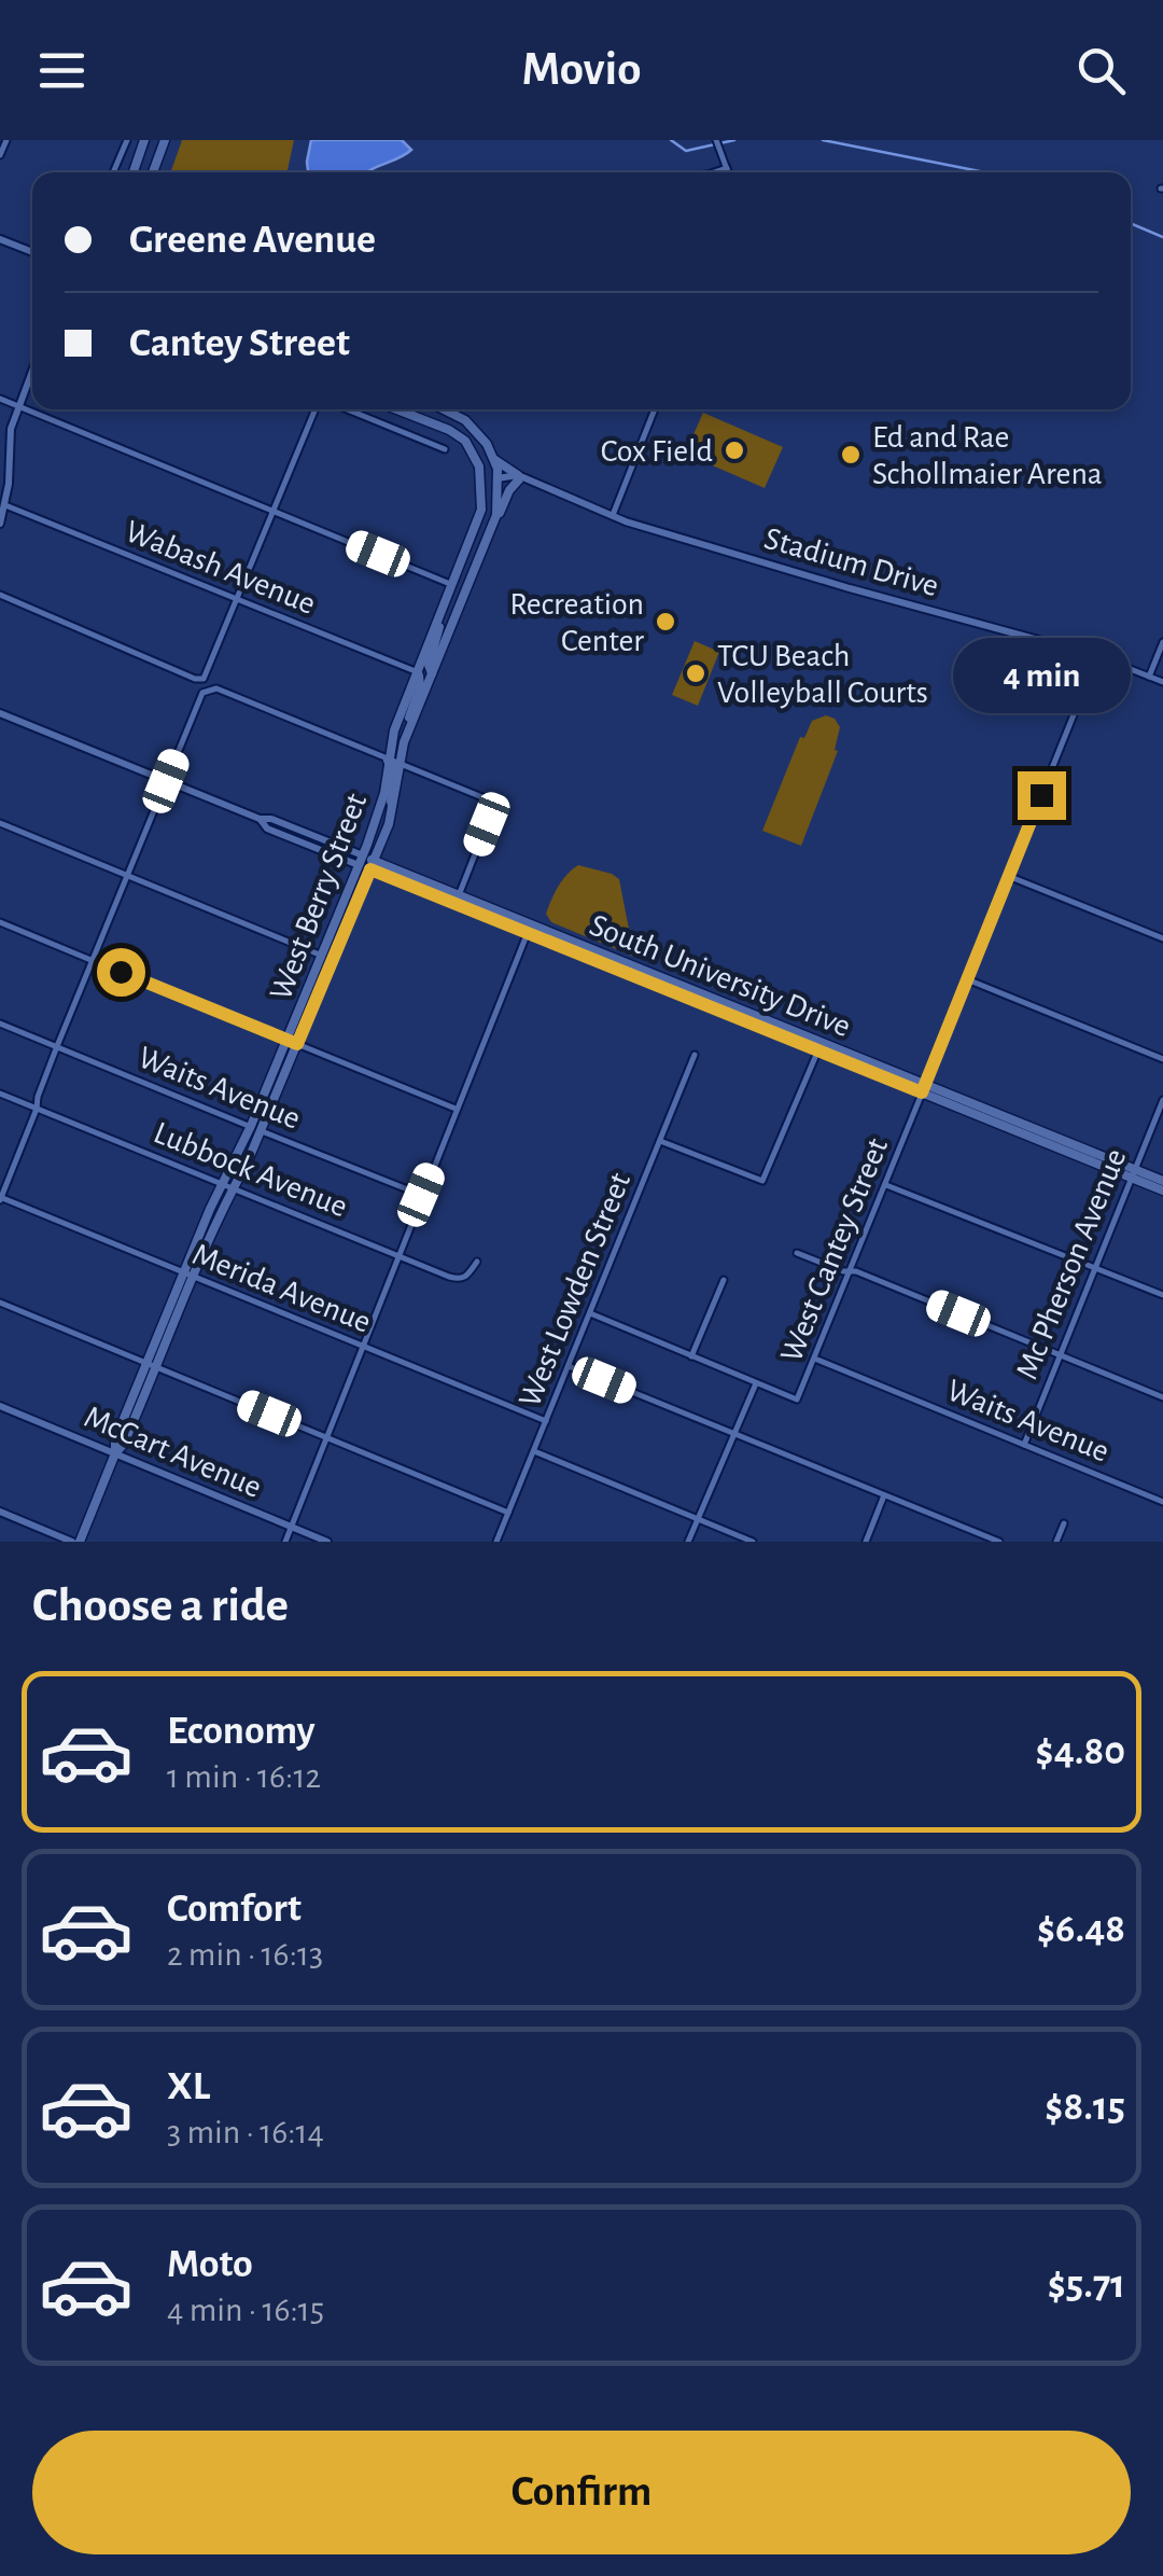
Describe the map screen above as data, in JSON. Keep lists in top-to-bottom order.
{
  "streets": {
    "main road": ["West Berry Street", "South University Drive"],
    "street": [
      "Stadium Drive",
      "Wabash Avenue",
      "Waits Avenue",
      "Lubbock Avenue",
      "West Cantey Street",
      "Mc Pherson Avenue",
      "Merida Avenue",
      "West Lowden Street",
      "McCart Avenue"
    ]
  },
  "crossings": [
    ["Stadium Drive", "West Berry Street"],
    ["Stadium Drive", "West Cantey Street"],
    ["Wabash Avenue", "West Berry Street"],
    ["West Berry Street", "South University Drive"],
    ["West Berry Street", "Waits Avenue"],
    ["West Berry Street", "Lubbock Avenue"],
    ["West Berry Street", "Merida Avenue"],
    ["West Berry Street", "McCart Avenue"],
    ["South University Drive", "West Cantey Street"],
    ["South University Drive", "Mc Pherson Avenue"],
    ["Waits Avenue", "West Cantey Street"],
    ["Waits Avenue", "Mc Pherson Avenue"],
    ["Merida Avenue", "West Lowden Street"]
  ],
  "places": [
    "Cox Field",
    "Ed and Rae Schollmaier Arena",
    "Recreation Center",
    "TCU Beach Volleyball Courts"
  ],
  "page": {
    "header": "Movio",
    "banner": ["Greene Avenue", "Cantey Street"],
    "bubble": "4 min",
    "heading": "Choose a ride",
    "list": [
      {
        "name": "Economy",
        "note": "1 min · 16:12",
        "value": "$4.80"
      },
      {
        "name": "Comfort",
        "note": "2 min · 16:13",
        "value": "$6.48"
      },
      {
        "name": "XL",
        "note": "3 min · 16:14",
        "value": "$8.15"
      },
      {
        "name": "Moto",
        "note": "4 min · 16:15",
        "value": "$5.71"
      }
    ],
    "buttons": "Confirm"
  }
}
